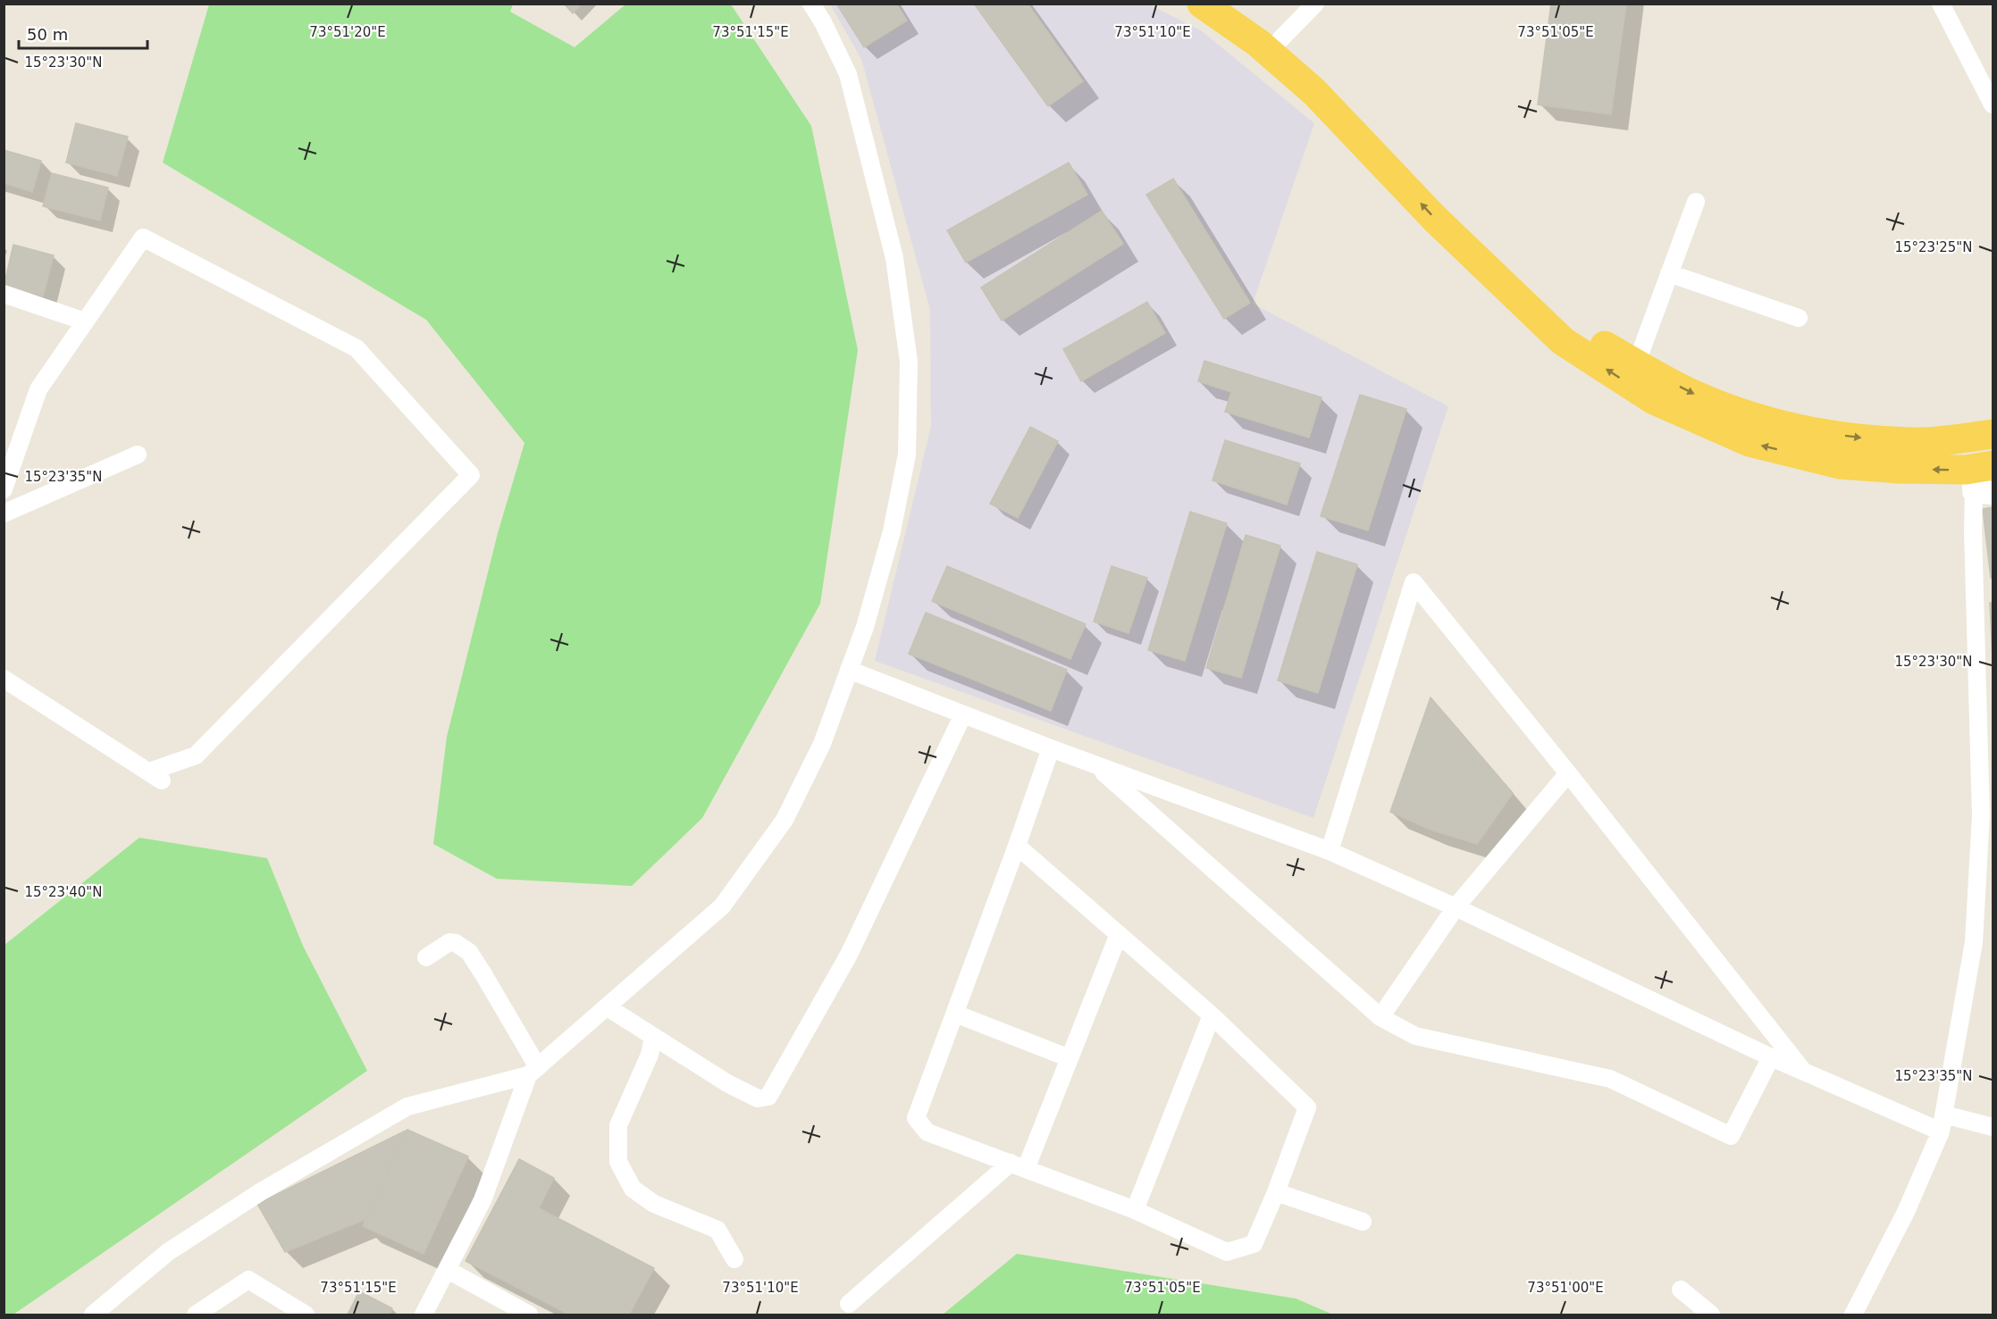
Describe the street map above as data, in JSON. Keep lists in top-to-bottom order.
{
  "scale_bar": "50 m",
  "coordinates": [
    "73°51'20\"E",
    "73°51'15\"E",
    "73°51'10\"E",
    "73°51'05\"E",
    "15°23'30\"N",
    "15°23'25\"N",
    "15°23'35\"N",
    "15°23'40\"N",
    "73°51'00\"E"
  ]
}
